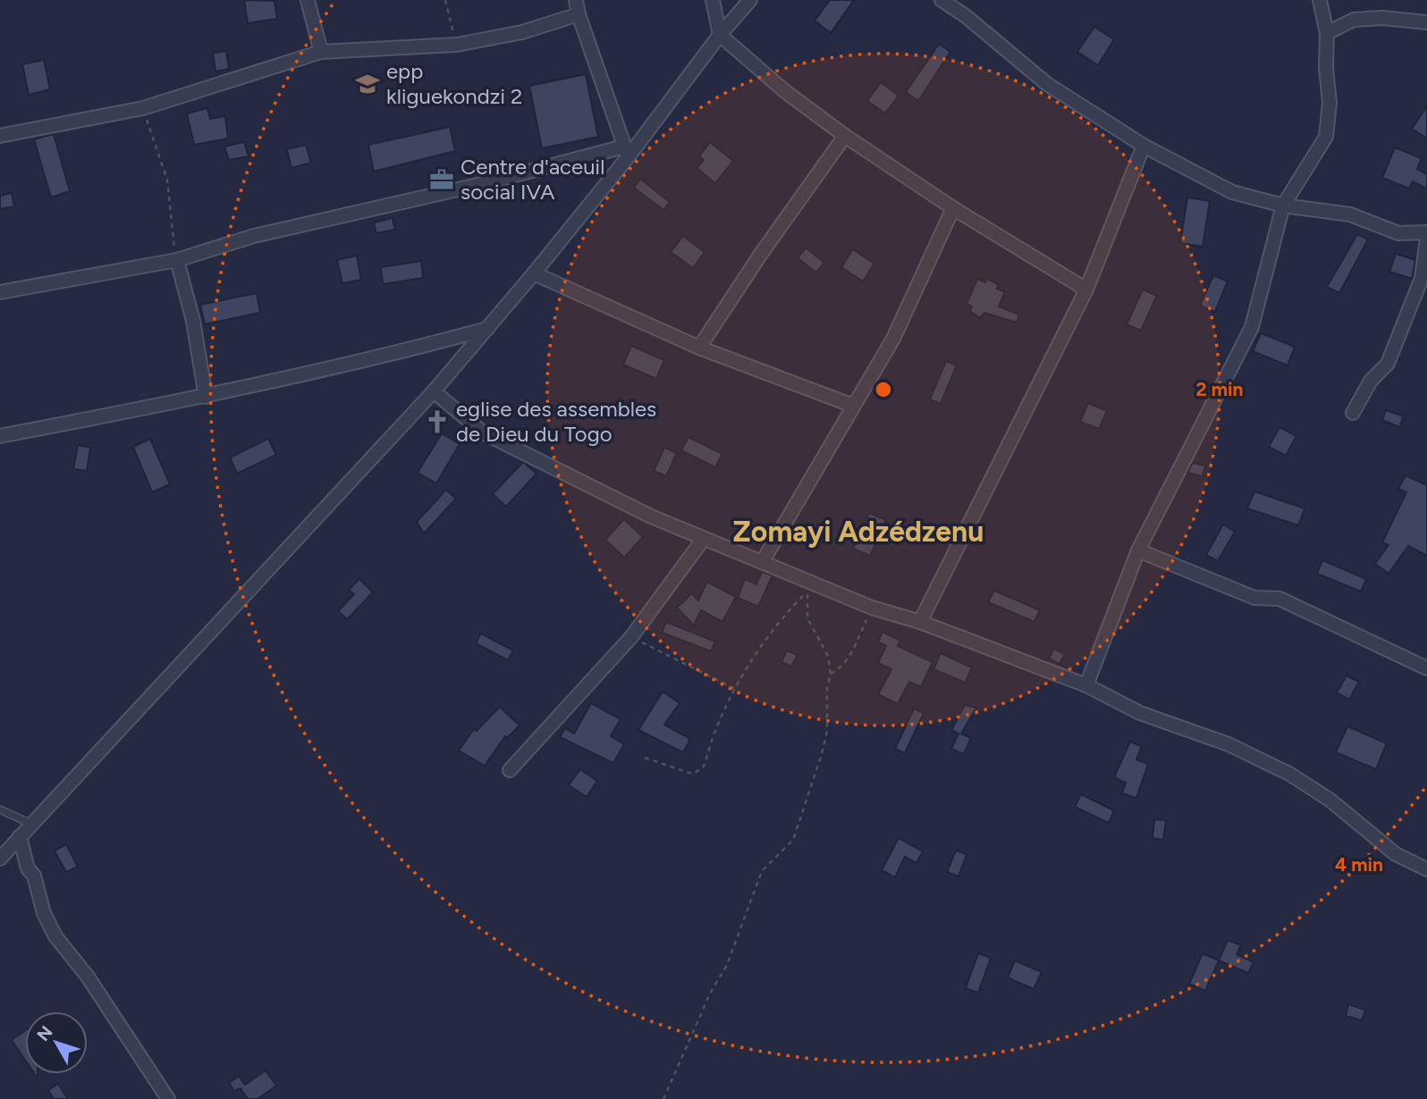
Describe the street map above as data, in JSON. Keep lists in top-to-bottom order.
{
  "districts": ["Zomayi Adzédzenu"],
  "places": {
    "school or university": ["epp kliguekondzi 2"],
    "office": ["Centre d'aceuil social IVA"],
    "church": ["eglise des assembles de Dieu du Togo"]
  },
  "north": "top left",
  "rings": ["2 min", "4 min"]
}
